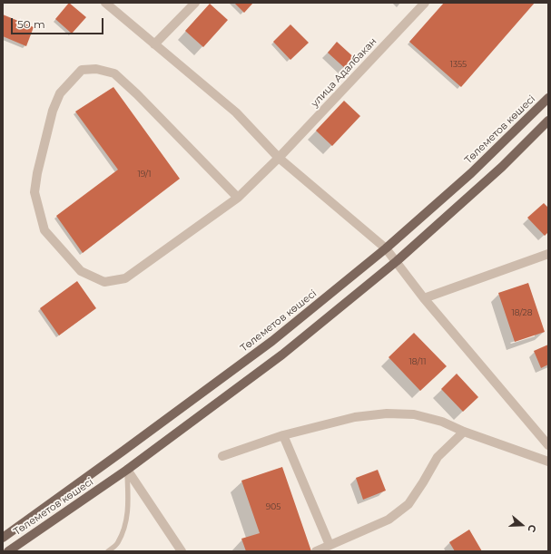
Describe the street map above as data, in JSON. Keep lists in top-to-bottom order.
{
  "streets": {
    "main road": ["Төлеметов көшесі"],
    "street": ["улица Адалбакан"]
  },
  "house_numbers": [
    "1355",
    "19/1",
    "18/28",
    "18/11",
    "905"
  ],
  "scale_bar": "50 m",
  "north": "right"
}
